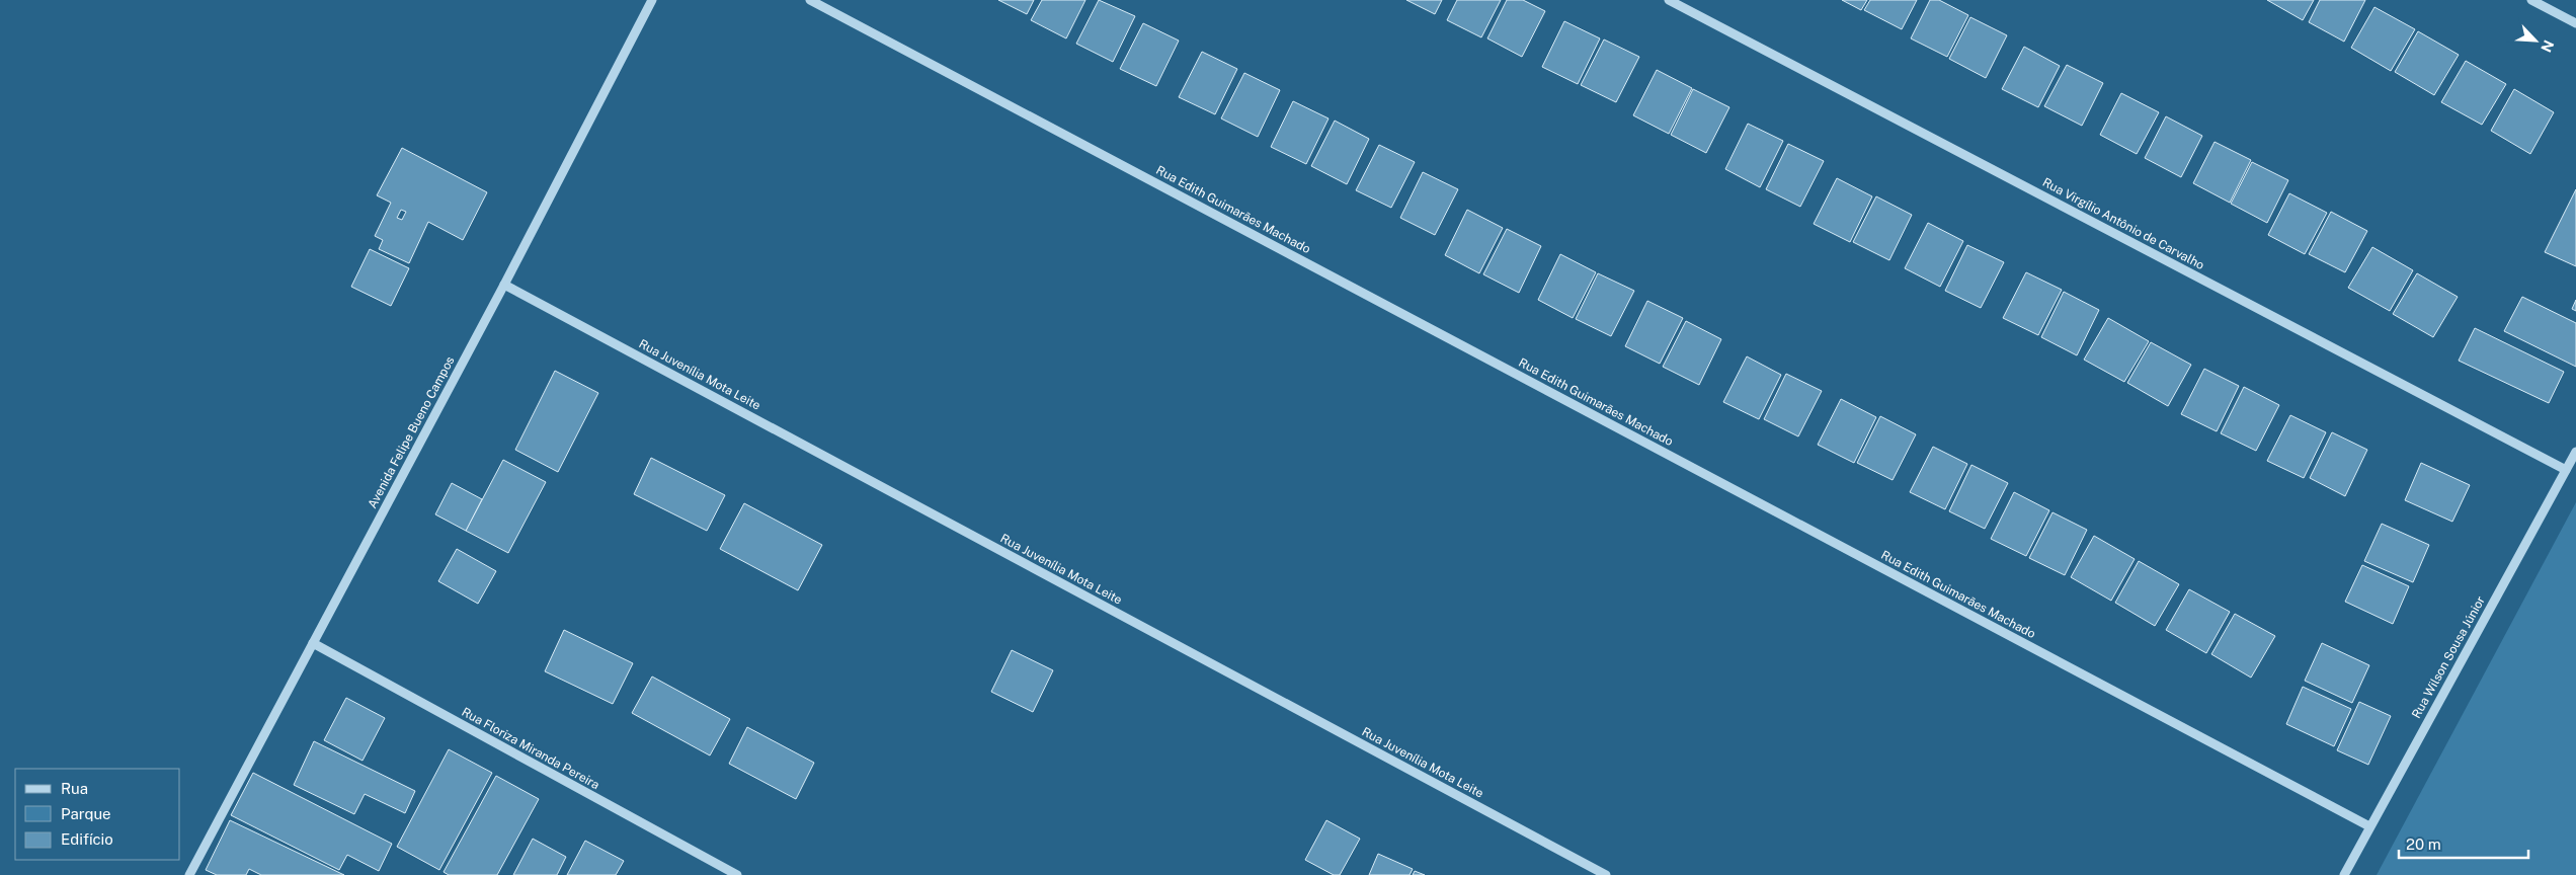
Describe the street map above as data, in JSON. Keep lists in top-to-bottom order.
{
  "streets": {
    "street": [
      "Rua Edith Guimarães Machado",
      "Rua Virgílio Antônio de Carvalho",
      "Rua Juvenília Mota Leite",
      "Avenida Felipe Bueno Campos",
      "Rua Wilson Sousa Júnior",
      "Rua Floriza Miranda Pereira"
    ]
  },
  "crossings": [
    ["Rua Edith Guimarães Machado", "Rua Wilson Sousa Júnior"],
    ["Rua Virgílio Antônio de Carvalho", "Rua Wilson Sousa Júnior"],
    ["Rua Juvenília Mota Leite", "Avenida Felipe Bueno Campos"],
    ["Avenida Felipe Bueno Campos", "Rua Floriza Miranda Pereira"]
  ],
  "legend": ["Rua", "Parque", "Edifício"],
  "scale_bar": "20 m",
  "north": "bottom right"
}
